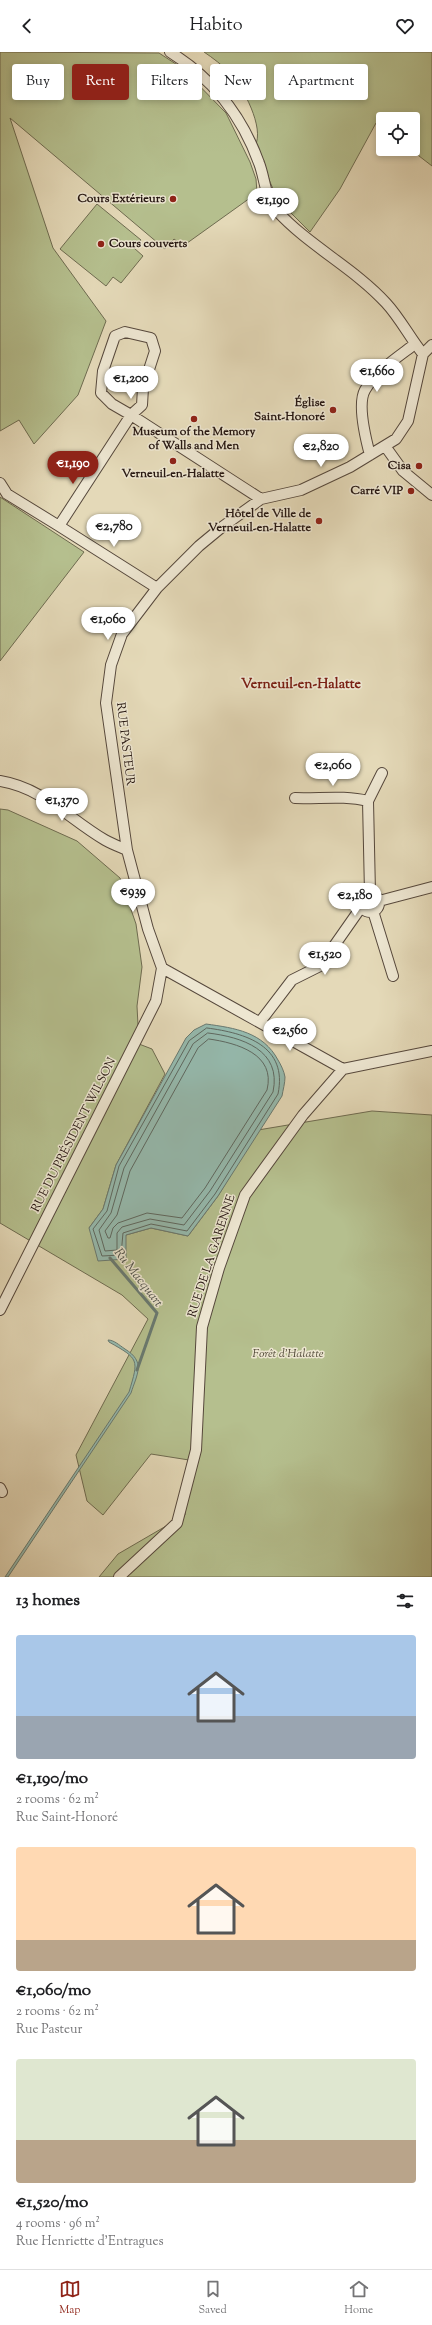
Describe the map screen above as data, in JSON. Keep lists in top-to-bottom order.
{
  "streets": {
    "street": ["RUE PASTEUR", "RUE DU PRÉSIDENT WILSON", "RUE DE LA GARENNE"]
  },
  "crossings": [
    ["RUE PASTEUR", "RUE DU PRÉSIDENT WILSON"]
  ],
  "districts": ["Verneuil-en-Halatte"],
  "water": ["Ru Macquart"],
  "parks": ["Forêt d'Halatte"],
  "places": [
    "Cours Extérieurs",
    "Cours couverts",
    "Église Saint-Honoré",
    "Museum of the Memory of Walls and Men",
    "Verneuil-en-Halatte",
    "Cisa",
    "Carré VIP",
    "Hôtel de Ville de Verneuil-en-Halatte"
  ],
  "page": {
    "header": "Habito",
    "chip": [
      "Buy",
      "Rent",
      "Filters",
      "New",
      "Apartment"
    ],
    "price": [
      "€1,190",
      "€1,660",
      "€1,200",
      "€2,820",
      "€1,190",
      "€2,780",
      "€1,060",
      "€2,060",
      "€1,370",
      "€939",
      "€2,180",
      "€1,520",
      "€2,560"
    ],
    "heading": "13 homes",
    "list": [
      {
        "name": "€1,190/mo",
        "note": "2 rooms · 62 m² · Rue Saint-Honoré"
      },
      {
        "name": "€1,060/mo",
        "note": "2 rooms · 62 m² · Rue Pasteur"
      },
      {
        "name": "€1,520/mo",
        "note": "4 rooms · 96 m² · Rue Henriette d'Entragues"
      }
    ],
    "tabs": ["Map", "Saved", "Home"]
  }
}
